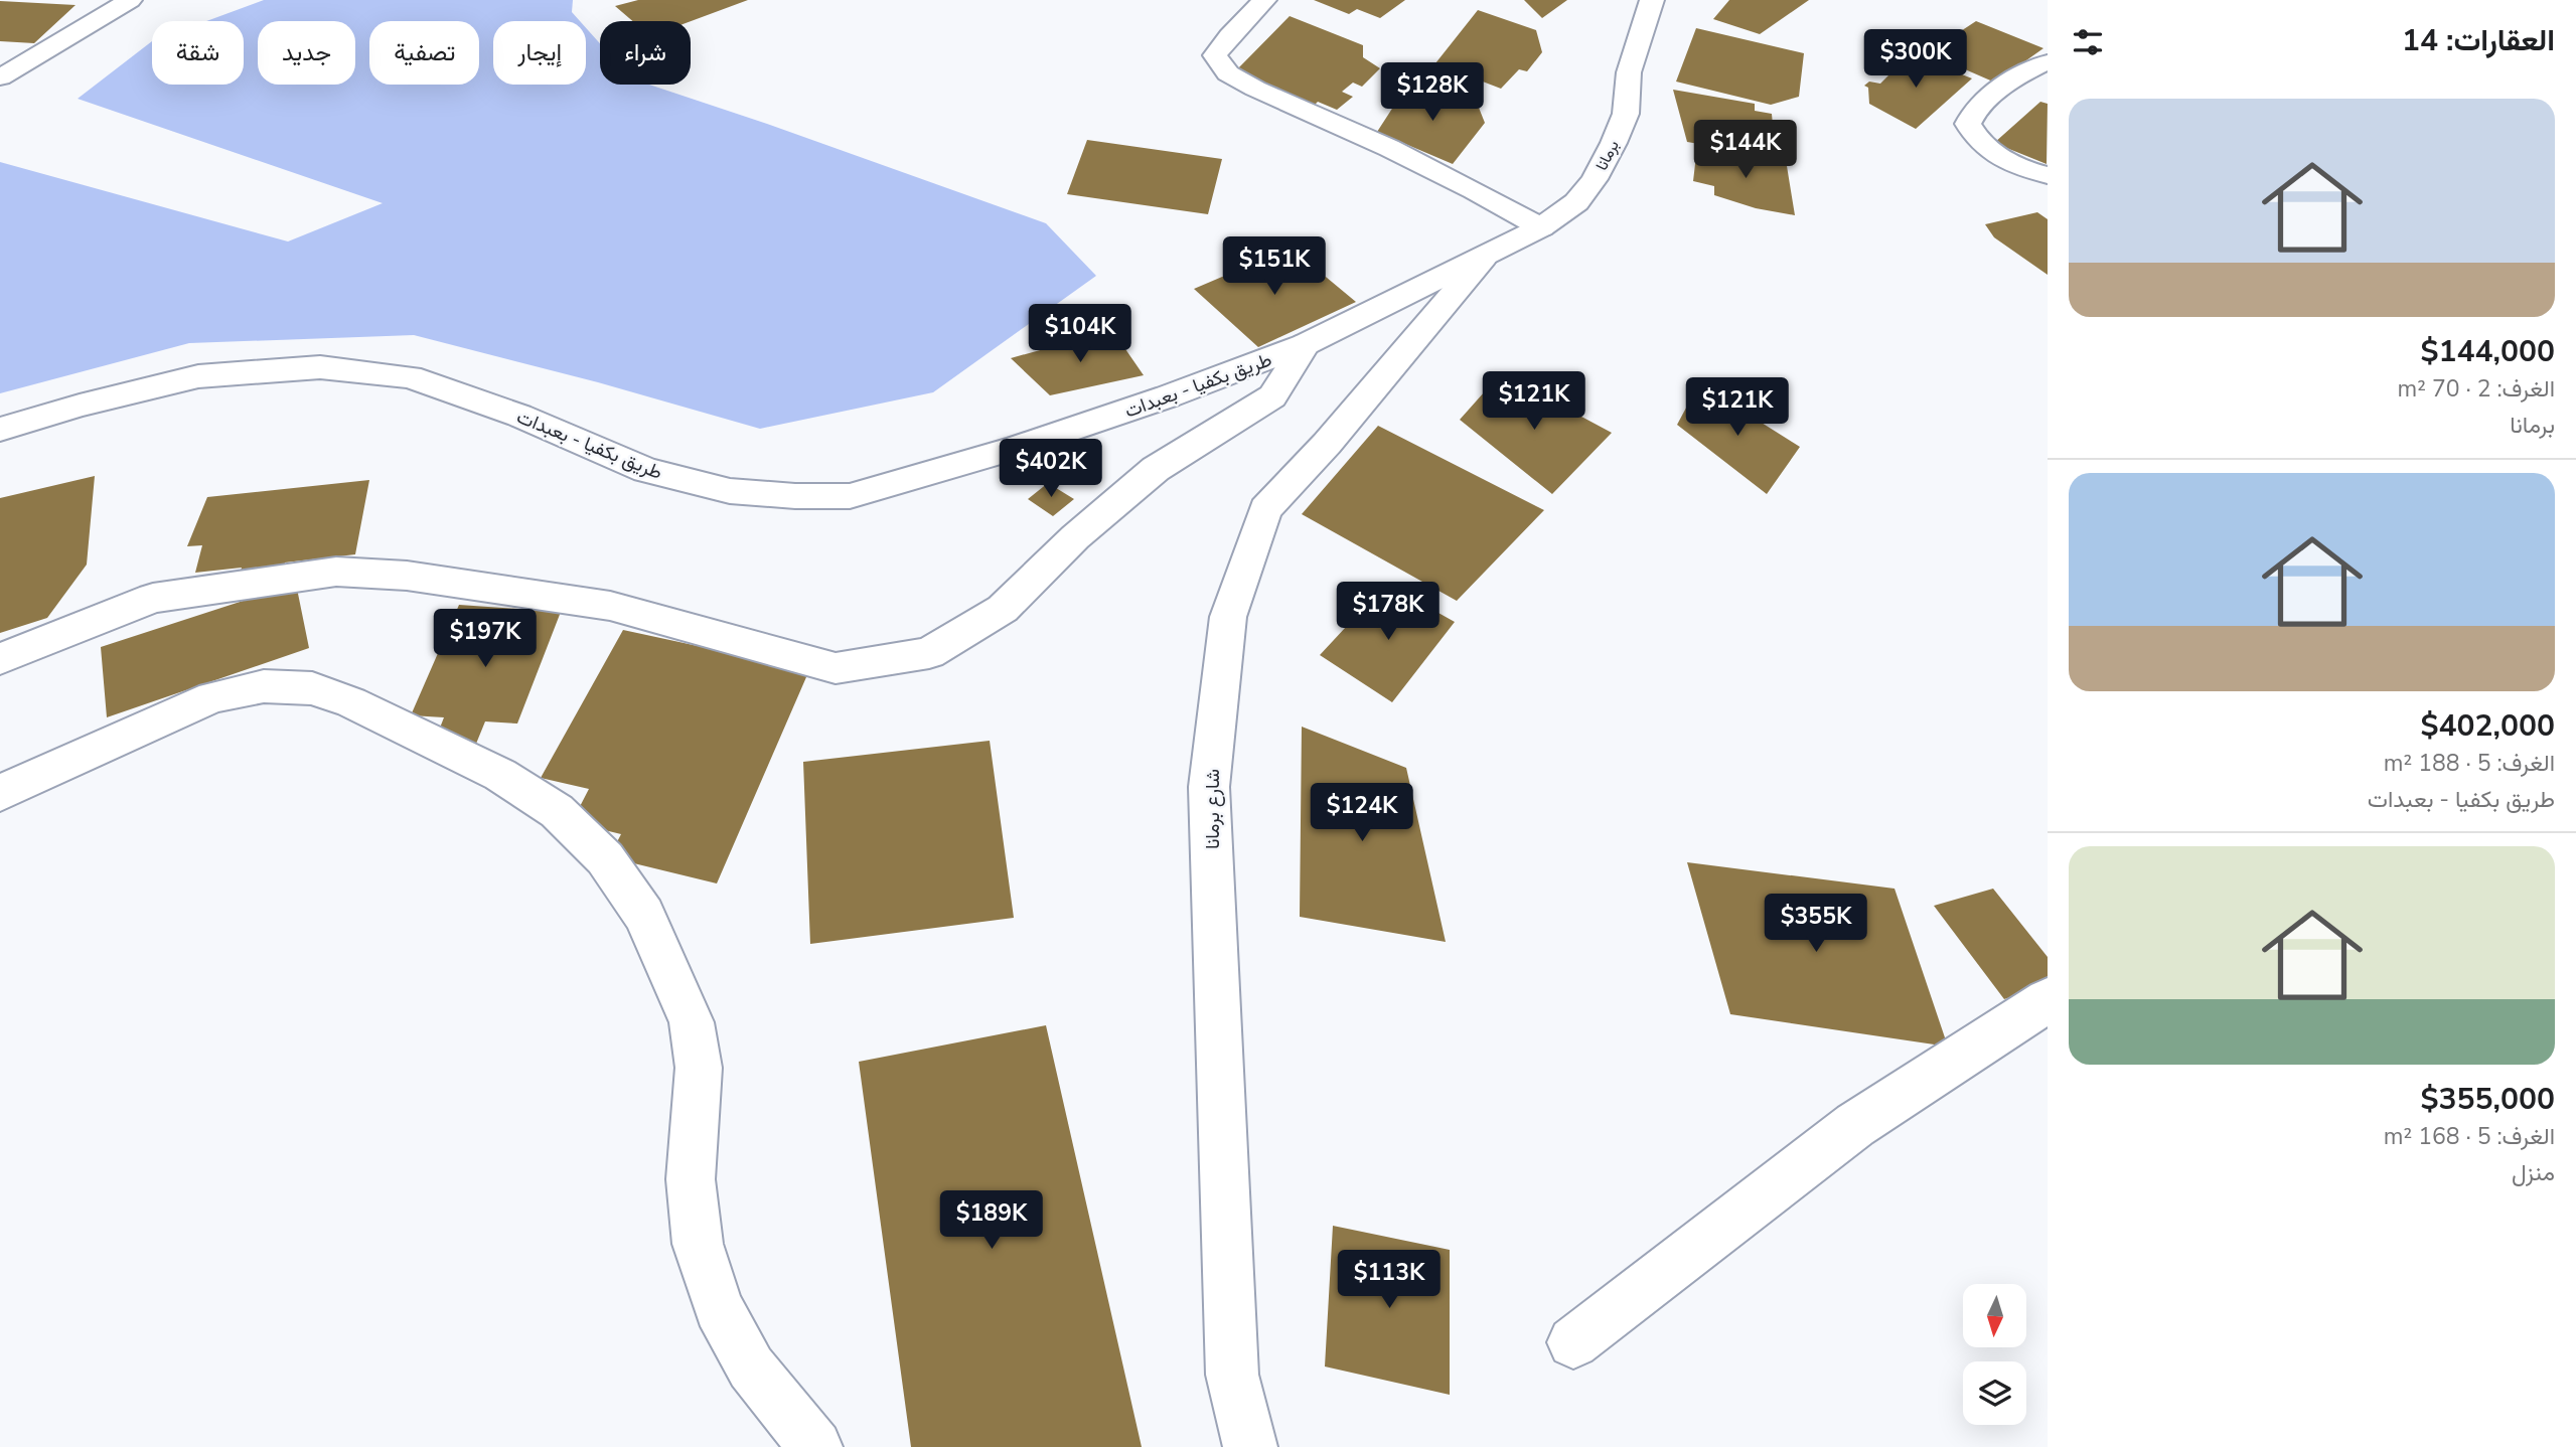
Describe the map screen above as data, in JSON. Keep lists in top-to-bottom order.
{
  "streets": {
    "street": ["برمانا", "طريق بكفيا - بعبدات", "شارع برمانا"]
  },
  "crossings": [
    ["برمانا", "طريق بكفيا - بعبدات"],
    ["برمانا", "شارع برمانا"],
    ["طريق بكفيا - بعبدات", "شارع برمانا"]
  ],
  "north": "bottom",
  "page": {
    "heading": "العقارات: 14",
    "chip": [
      "شراء",
      "إيجار",
      "تصفية",
      "جديد",
      "شقة"
    ],
    "price": [
      "$300K",
      "$128K",
      "$144K",
      "$151K",
      "$104K",
      "$121K",
      "$121K",
      "$402K",
      "$178K",
      "$197K",
      "$124K",
      "$355K",
      "$189K",
      "$113K"
    ],
    "list": [
      {
        "name": "$144,000",
        "note": "الغرف: 2 · 70 m² · برمانا"
      },
      {
        "name": "$402,000",
        "note": "الغرف: 5 · 188 m² · طريق بكفيا - بعبدات"
      },
      {
        "name": "$355,000",
        "note": "الغرف: 5 · 168 m² · منزل"
      }
    ]
  }
}
